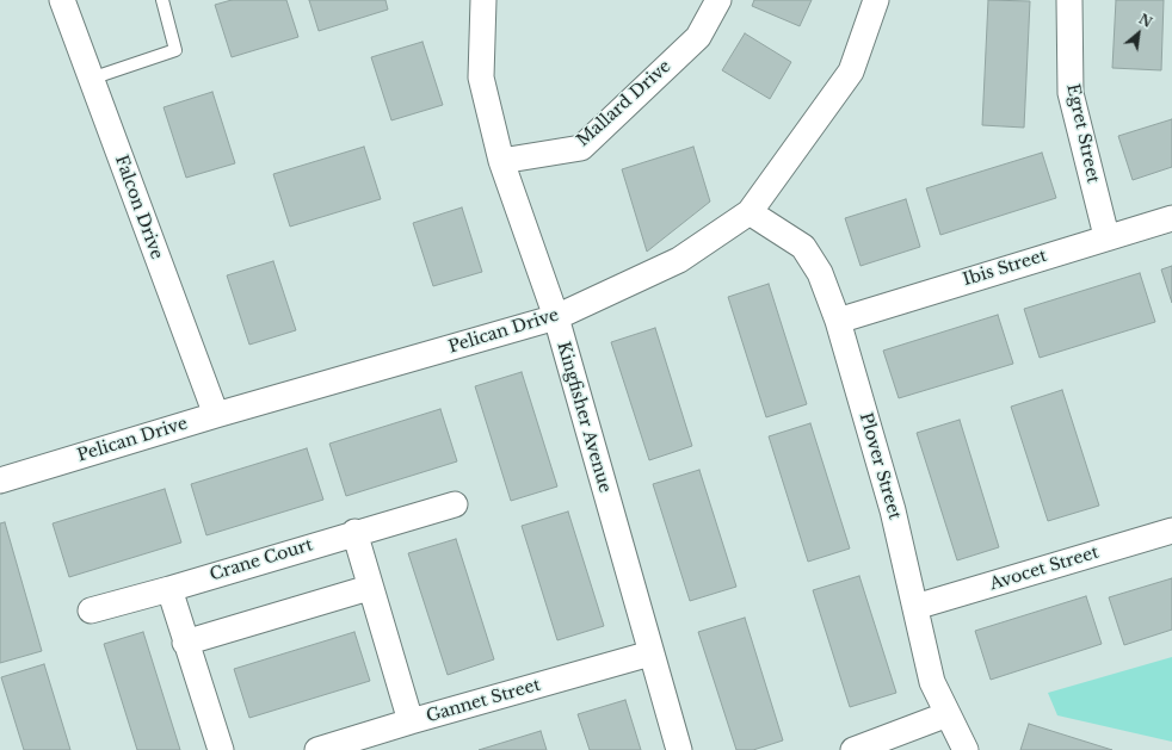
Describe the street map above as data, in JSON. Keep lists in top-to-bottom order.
{
  "streets": {
    "street": [
      "Mallard Drive",
      "Egret Street",
      "Falcon Drive",
      "Ibis Street",
      "Pelican Drive",
      "Kingfisher Avenue",
      "Plover Street",
      "Crane Court",
      "Avocet Street",
      "Gannet Street"
    ]
  },
  "crossings": [
    ["Mallard Drive", "Kingfisher Avenue"],
    ["Egret Street", "Ibis Street"],
    ["Falcon Drive", "Pelican Drive"],
    ["Ibis Street", "Plover Street"],
    ["Pelican Drive", "Kingfisher Avenue"],
    ["Pelican Drive", "Plover Street"],
    ["Kingfisher Avenue", "Gannet Street"],
    ["Plover Street", "Avocet Street"]
  ],
  "north": "top right"
}
